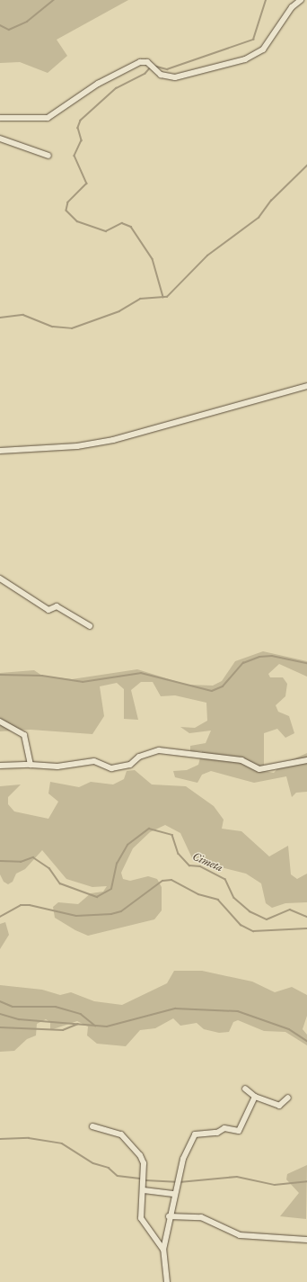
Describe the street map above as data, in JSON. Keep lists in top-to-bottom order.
{
  "water": ["Cimeta"]
}
